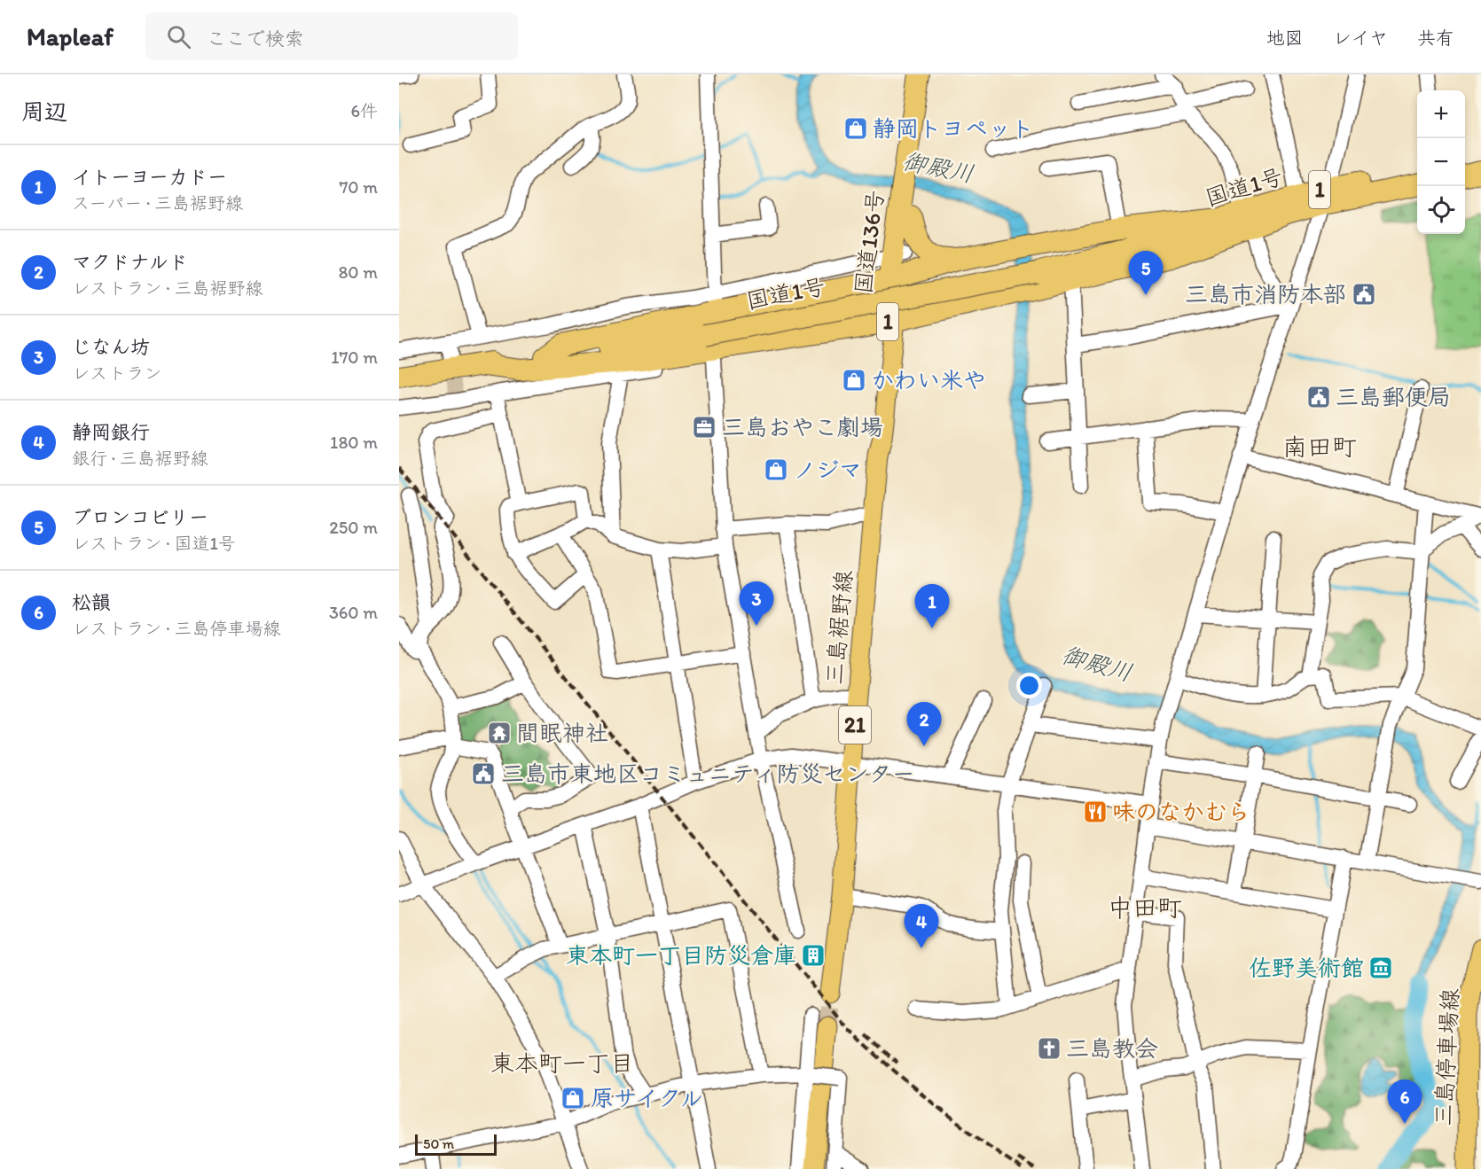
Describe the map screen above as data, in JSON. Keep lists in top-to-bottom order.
{
  "streets": {
    "highway": ["国道1号", "1", "国道136号"],
    "main road": ["三島裾野線", "21", "三島停車場線"]
  },
  "crossings": [
    ["国道1号", "1"],
    ["1", "国道136号"],
    ["1", "三島裾野線"],
    ["国道136号", "三島裾野線"]
  ],
  "districts": ["南田町", "中田町", "東本町一丁目"],
  "water": ["御殿川"],
  "places": {
    "shop": [
      "静岡トヨペット",
      "かわい米や",
      "ノジマ",
      "原サイクル"
    ],
    "public building": ["三島市消防本部", "三島郵便局", "三島市東地区コミュニティ防災センター"],
    "office": ["三島おやこ劇場"],
    "temple": ["間眠神社"],
    "restaurant": ["味のなかむら"],
    "building": ["東本町一丁目防災倉庫"],
    "museum": ["佐野美術館"],
    "church": ["三島教会"]
  },
  "scale_bar": "50 m",
  "page": {
    "header": "Mapleaf",
    "search": "ここで検索",
    "nav": ["地図", "レイヤ", "共有"],
    "heading": ["周辺", "6件"],
    "map_buttons": ["+", "−"],
    "list": [
      {
        "mark": "1",
        "name": "イトーヨーカドー",
        "note": "スーパー · 三島裾野線",
        "value": "70 m"
      },
      {
        "mark": "2",
        "name": "マクドナルド",
        "note": "レストラン · 三島裾野線",
        "value": "80 m"
      },
      {
        "mark": "3",
        "name": "じなん坊",
        "note": "レストラン",
        "value": "170 m"
      },
      {
        "mark": "4",
        "name": "静岡銀行",
        "note": "銀行 · 三島裾野線",
        "value": "180 m"
      },
      {
        "mark": "5",
        "name": "ブロンコビリー",
        "note": "レストラン · 国道1号",
        "value": "250 m"
      },
      {
        "mark": "6",
        "name": "松韻",
        "note": "レストラン · 三島停車場線",
        "value": "360 m"
      }
    ],
    "pins": [
      "5",
      "3",
      "1",
      "2",
      "4",
      "6"
    ],
    "scale": "50 m"
  }
}
